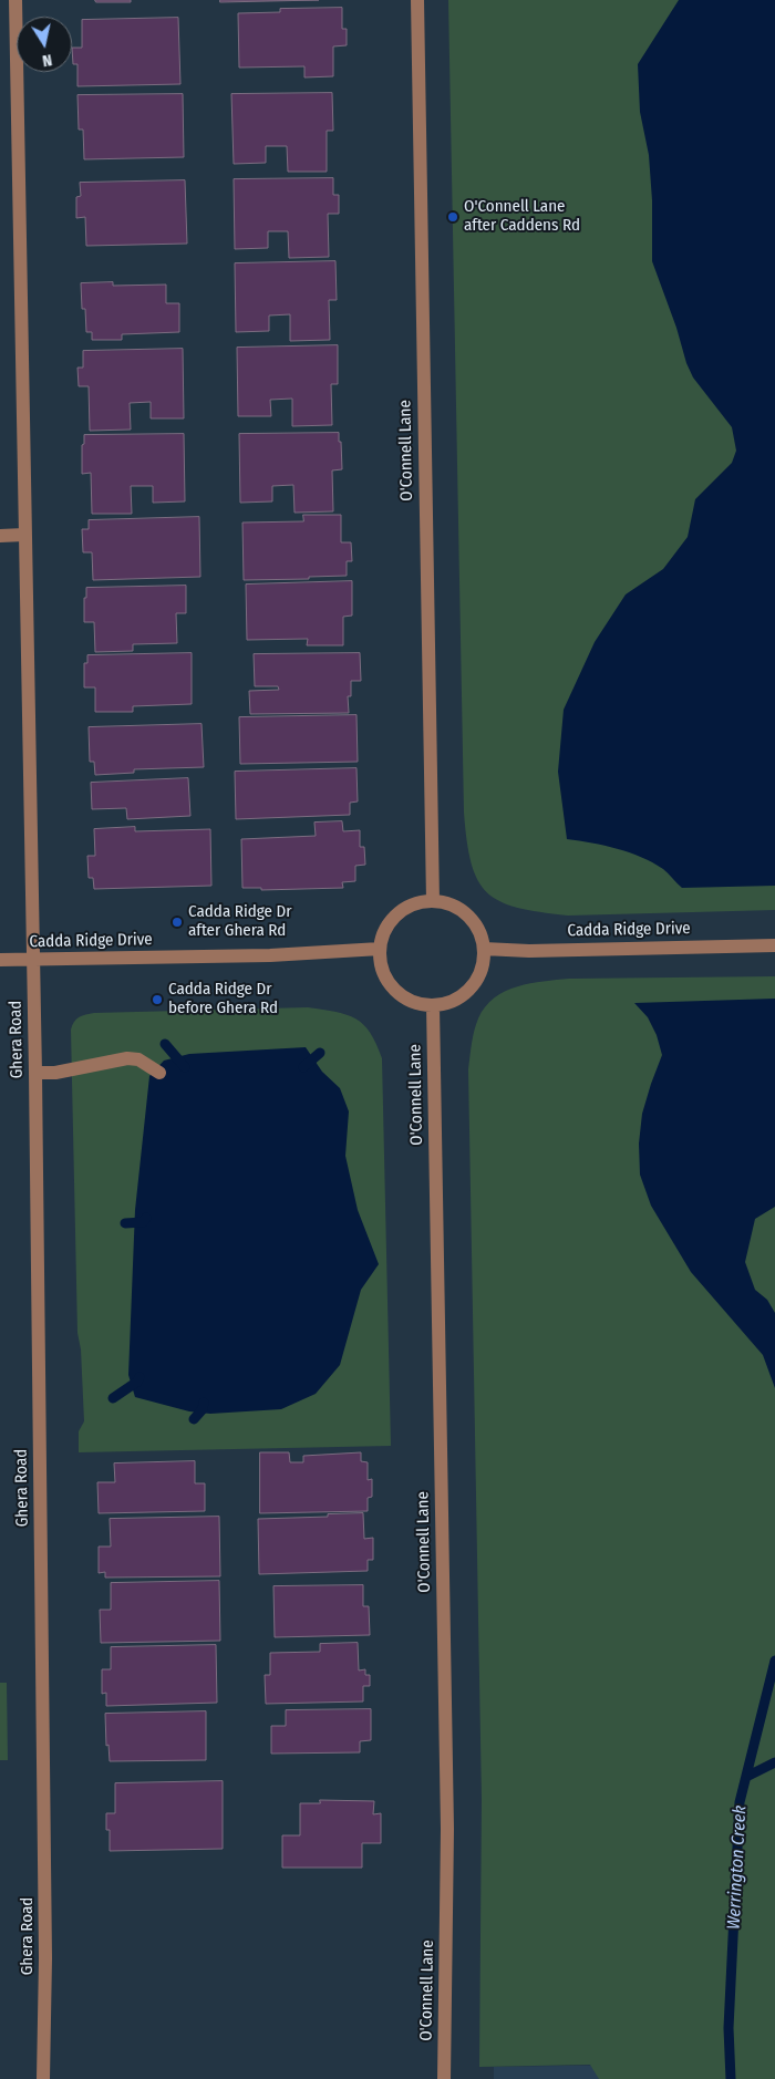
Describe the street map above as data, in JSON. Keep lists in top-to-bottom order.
{
  "streets": {
    "street": ["O'Connell Lane", "Cadda Ridge Drive", "Ghera Road"]
  },
  "crossings": [
    ["O'Connell Lane", "Cadda Ridge Drive"],
    ["Cadda Ridge Drive", "Ghera Road"]
  ],
  "water": ["Werrington Creek"],
  "places": ["O'Connell Lane after Caddens Rd", "Cadda Ridge Dr after Ghera Rd", "Cadda Ridge Dr before Ghera Rd"],
  "north": "bottom"
}
